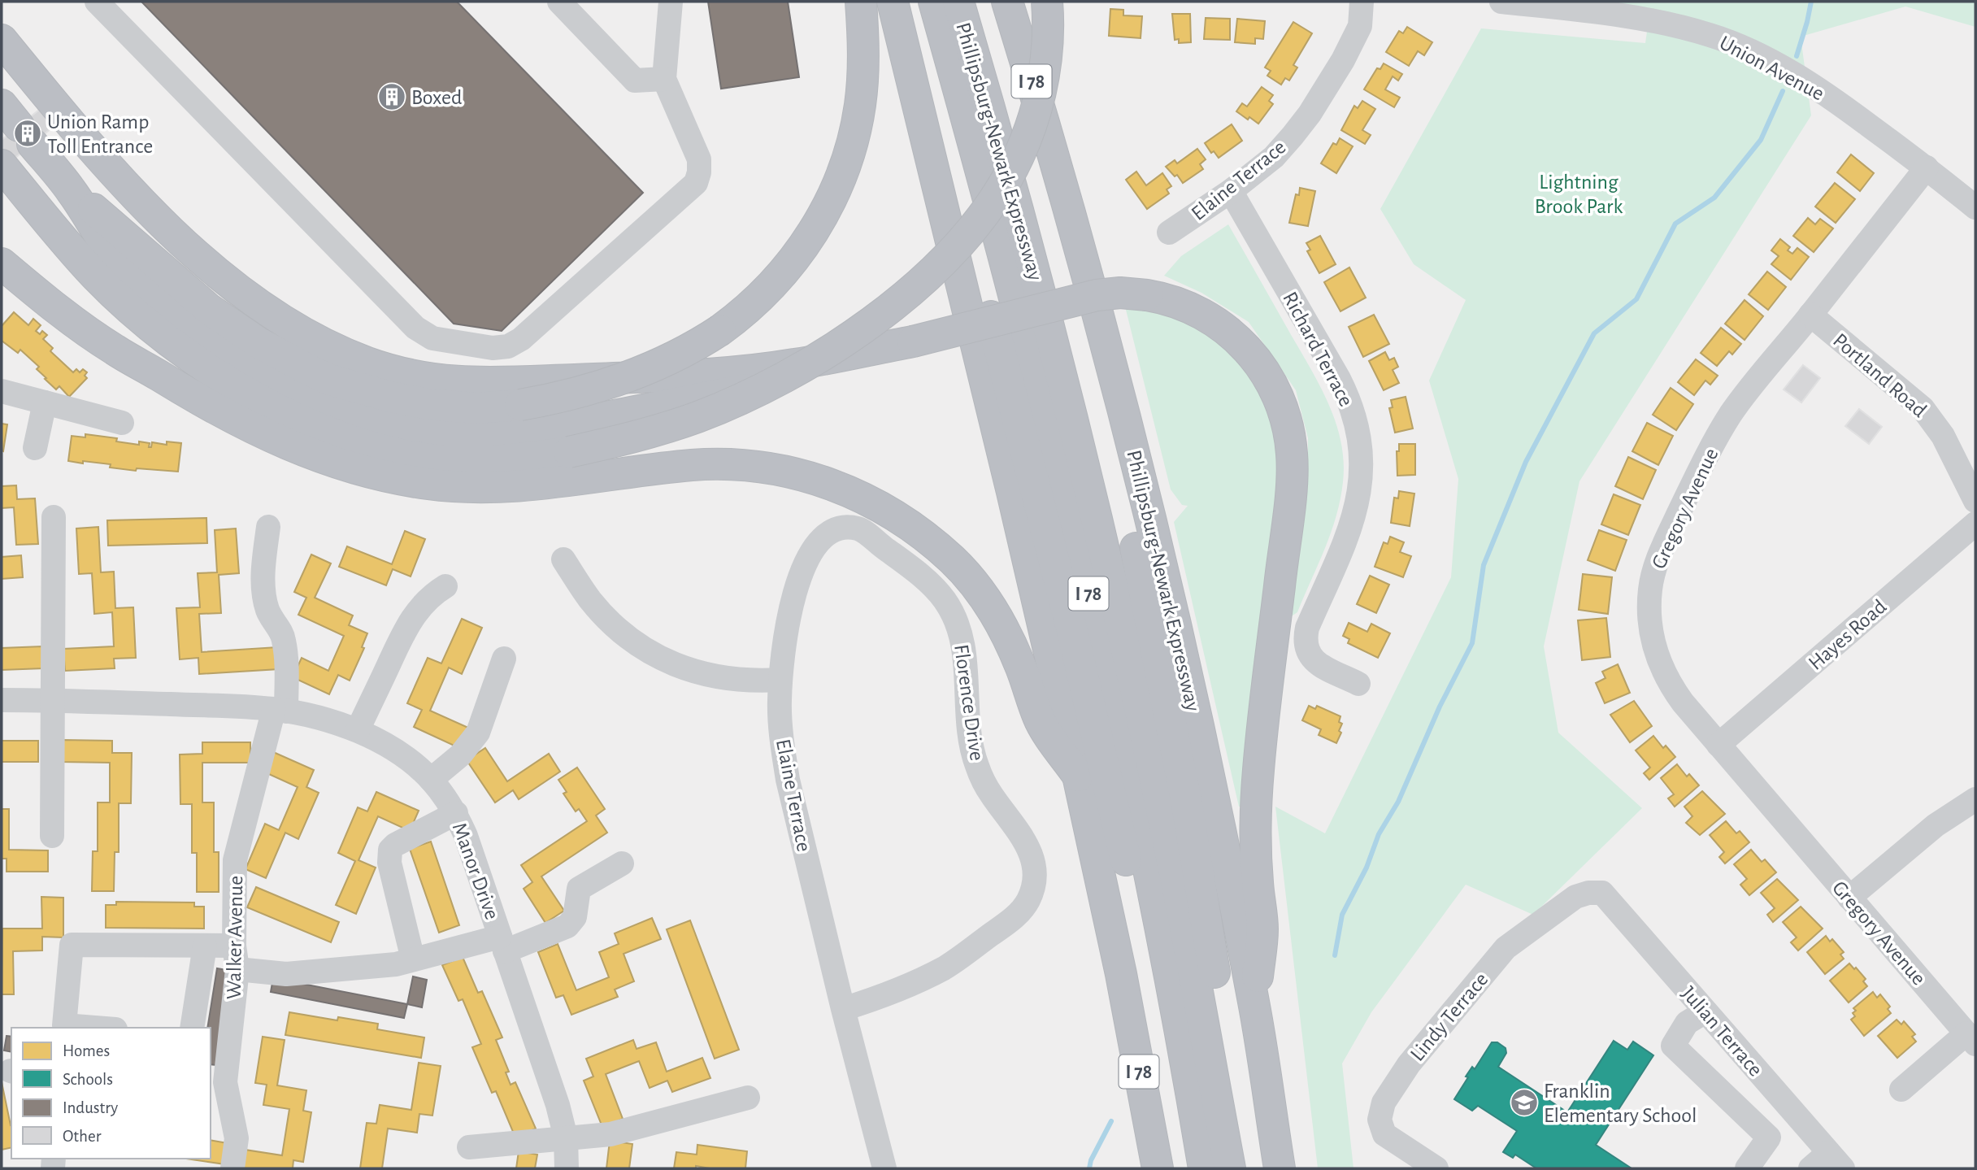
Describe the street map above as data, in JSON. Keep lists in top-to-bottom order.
{
  "streets": {
    "highway": ["I 78", "Phillipsburg-Newark Expressway"],
    "street": [
      "Union Avenue",
      "Elaine Terrace",
      "Richard Terrace",
      "Portland Road",
      "Gregory Avenue",
      "Hayes Road",
      "Florence Drive",
      "Manor Drive",
      "Walker Avenue",
      "Lindy Terrace",
      "Julian Terrace"
    ]
  },
  "crossings": [
    ["Union Avenue", "Gregory Avenue"],
    ["Elaine Terrace", "Richard Terrace"],
    ["Elaine Terrace", "Florence Drive"],
    ["Portland Road", "Gregory Avenue"],
    ["Gregory Avenue", "Hayes Road"],
    ["Manor Drive", "Walker Avenue"],
    ["Lindy Terrace", "Julian Terrace"]
  ],
  "parks": ["Lightning Brook Park"],
  "places": {
    "building": ["Boxed", "Union Ramp Toll Entrance"],
    "school or university": ["Franklin Elementary School"]
  },
  "legend": [
    "Homes",
    "Schools",
    "Industry",
    "Other"
  ]
}
